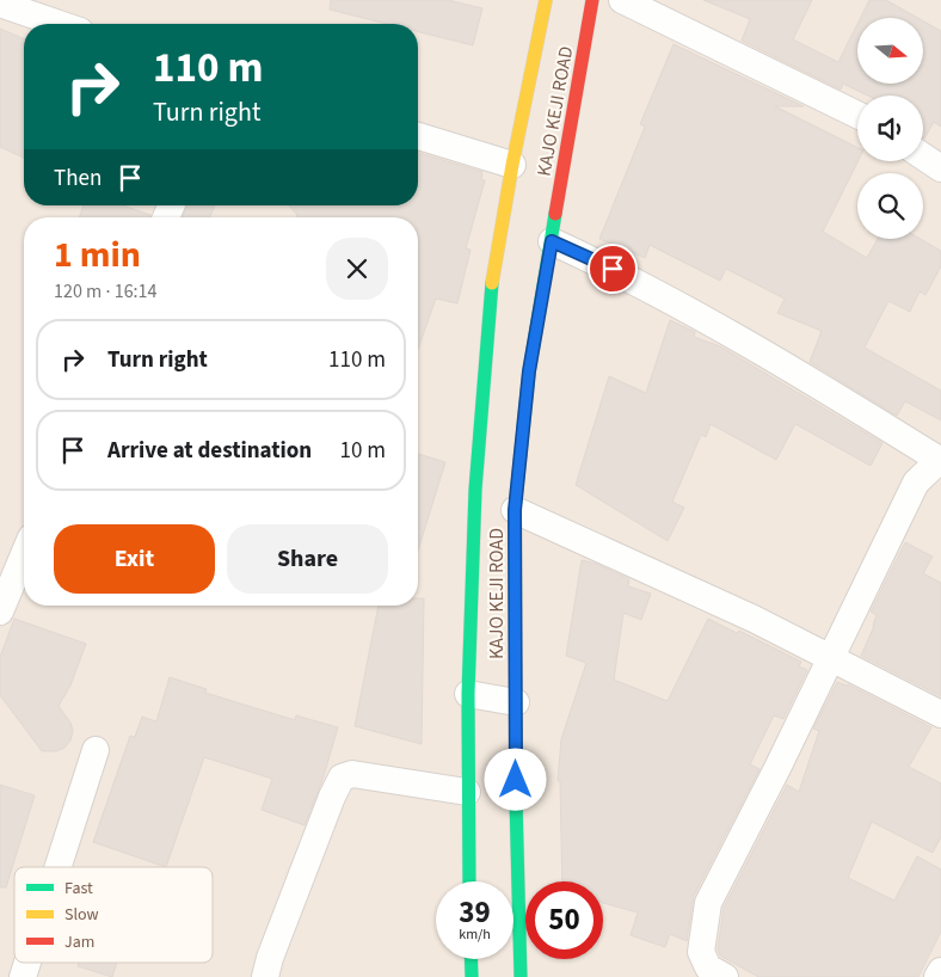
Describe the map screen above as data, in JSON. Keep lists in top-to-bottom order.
{
  "streets": {
    "main road": ["KAJO KEJI ROAD"]
  },
  "legend": ["Fast", "Slow", "Jam"],
  "north": "right",
  "page": {
    "turn": ["110 m", "Turn right"],
    "then": "Then",
    "heading": ["1 min", "120 m · 16:14"],
    "list": [
      {
        "name": "Turn right",
        "value": "110 m"
      },
      {
        "name": "Arrive at destination",
        "value": "10 m"
      }
    ],
    "buttons": ["Exit", "Share"],
    "speed": "39 km/h",
    "limit": "50"
  }
}
